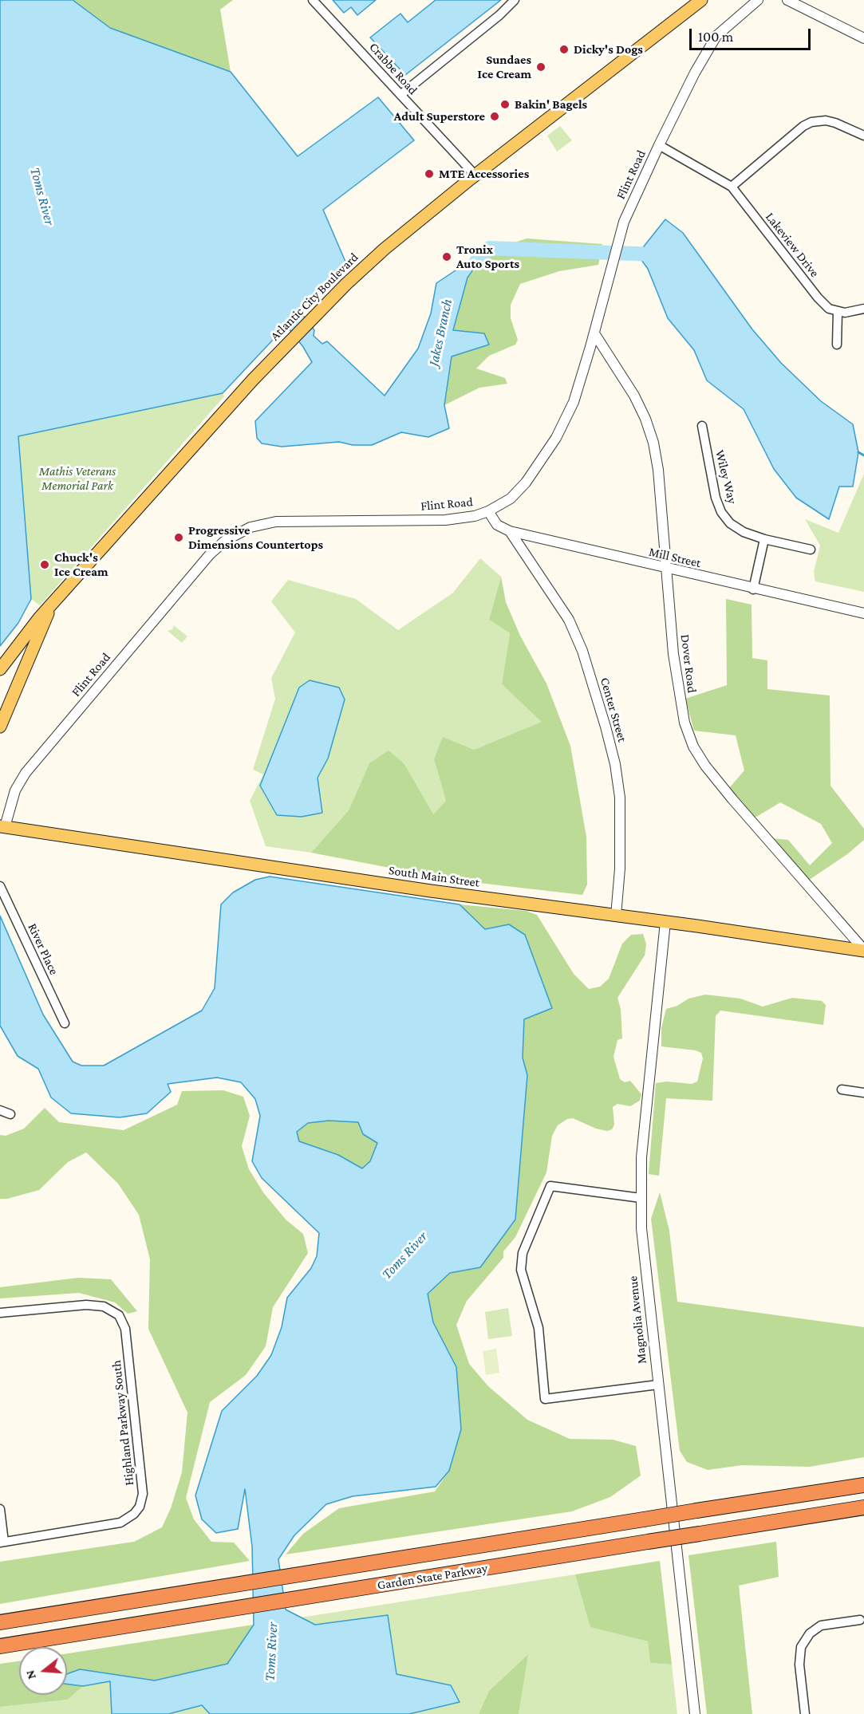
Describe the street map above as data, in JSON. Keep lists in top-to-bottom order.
{
  "streets": {
    "highway": ["Garden State Parkway"],
    "main road": ["Atlantic City Boulevard", "South Main Street"],
    "street": [
      "Crabbe Road",
      "Flint Road",
      "Lakeview Drive",
      "Wiley Way",
      "Mill Street",
      "Dover Road",
      "Center Street",
      "River Place",
      "Magnolia Avenue",
      "Highland Parkway South"
    ]
  },
  "crossings": [
    ["Crabbe Road", "Atlantic City Boulevard"],
    ["Flint Road", "Lakeview Drive"],
    ["Flint Road", "Mill Street"],
    ["Flint Road", "Dover Road"],
    ["Flint Road", "South Main Street"],
    ["Mill Street", "Dover Road"],
    ["Mill Street", "Center Street"],
    ["Dover Road", "South Main Street"],
    ["Center Street", "South Main Street"],
    ["South Main Street", "Magnolia Avenue"]
  ],
  "water": ["Toms River", "Jakes Branch"],
  "parks": ["Mathis Veterans Memorial Park"],
  "places": [
    "Dicky's Dogs",
    "Sundaes Ice Cream",
    "Bakin' Bagels",
    "Adult Superstore",
    "MTE Accessories",
    "Tronix Auto Sports",
    "Progressive Dimensions Countertops",
    "Chuck's Ice Cream"
  ],
  "scale_bar": "100 m",
  "north": "left"
}
